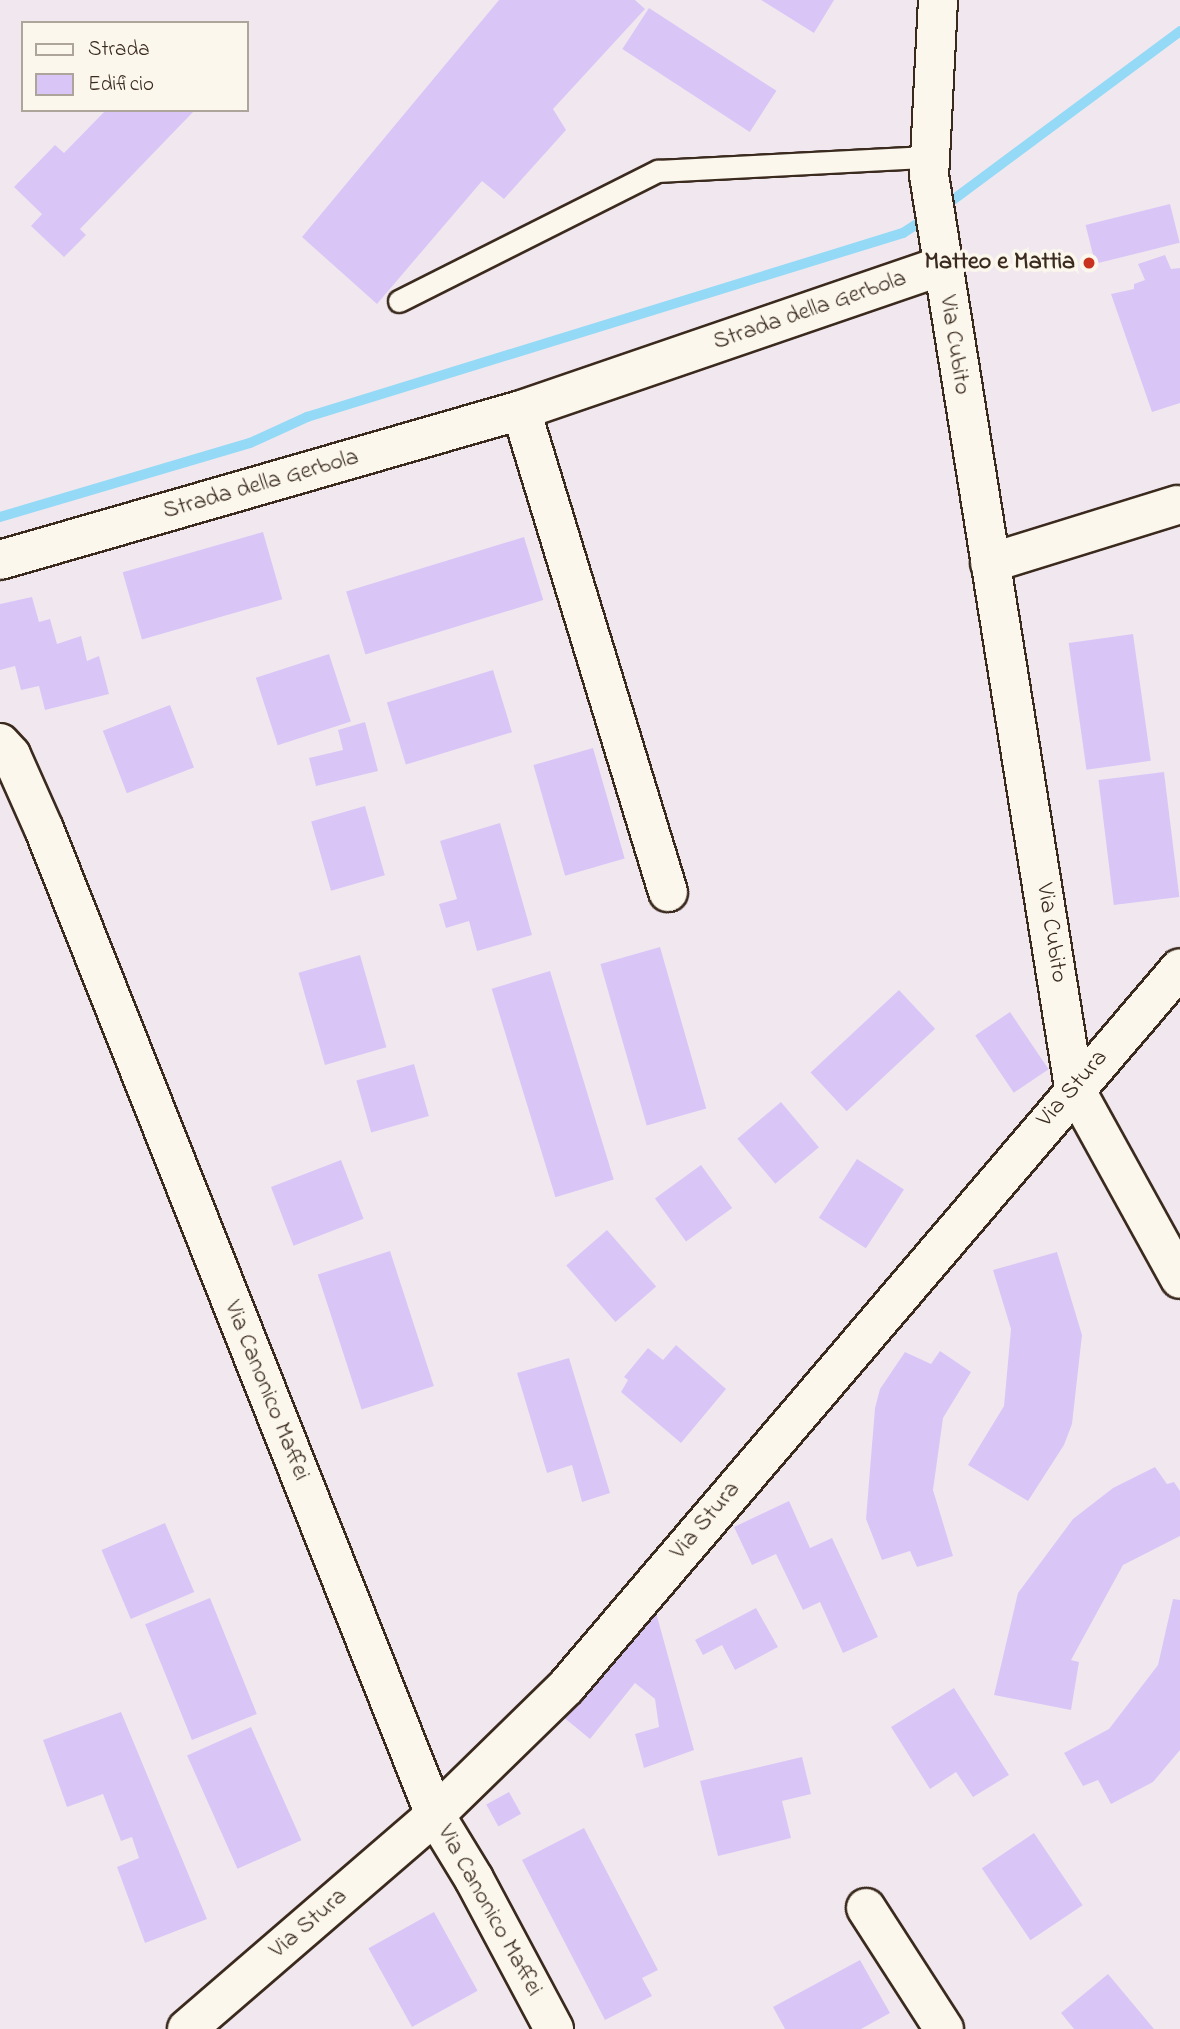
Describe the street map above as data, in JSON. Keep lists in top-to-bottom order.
{
  "streets": {
    "street": [
      "Strada della Gerbola",
      "Via Cubito",
      "Via Stura",
      "Via Canonico Maffei"
    ]
  },
  "crossings": [
    ["Strada della Gerbola", "Via Cubito"],
    ["Via Cubito", "Via Stura"],
    ["Via Stura", "Via Canonico Maffei"]
  ],
  "places": ["Matteo e Mattia"],
  "legend": ["Strada", "Edificio"]
}
